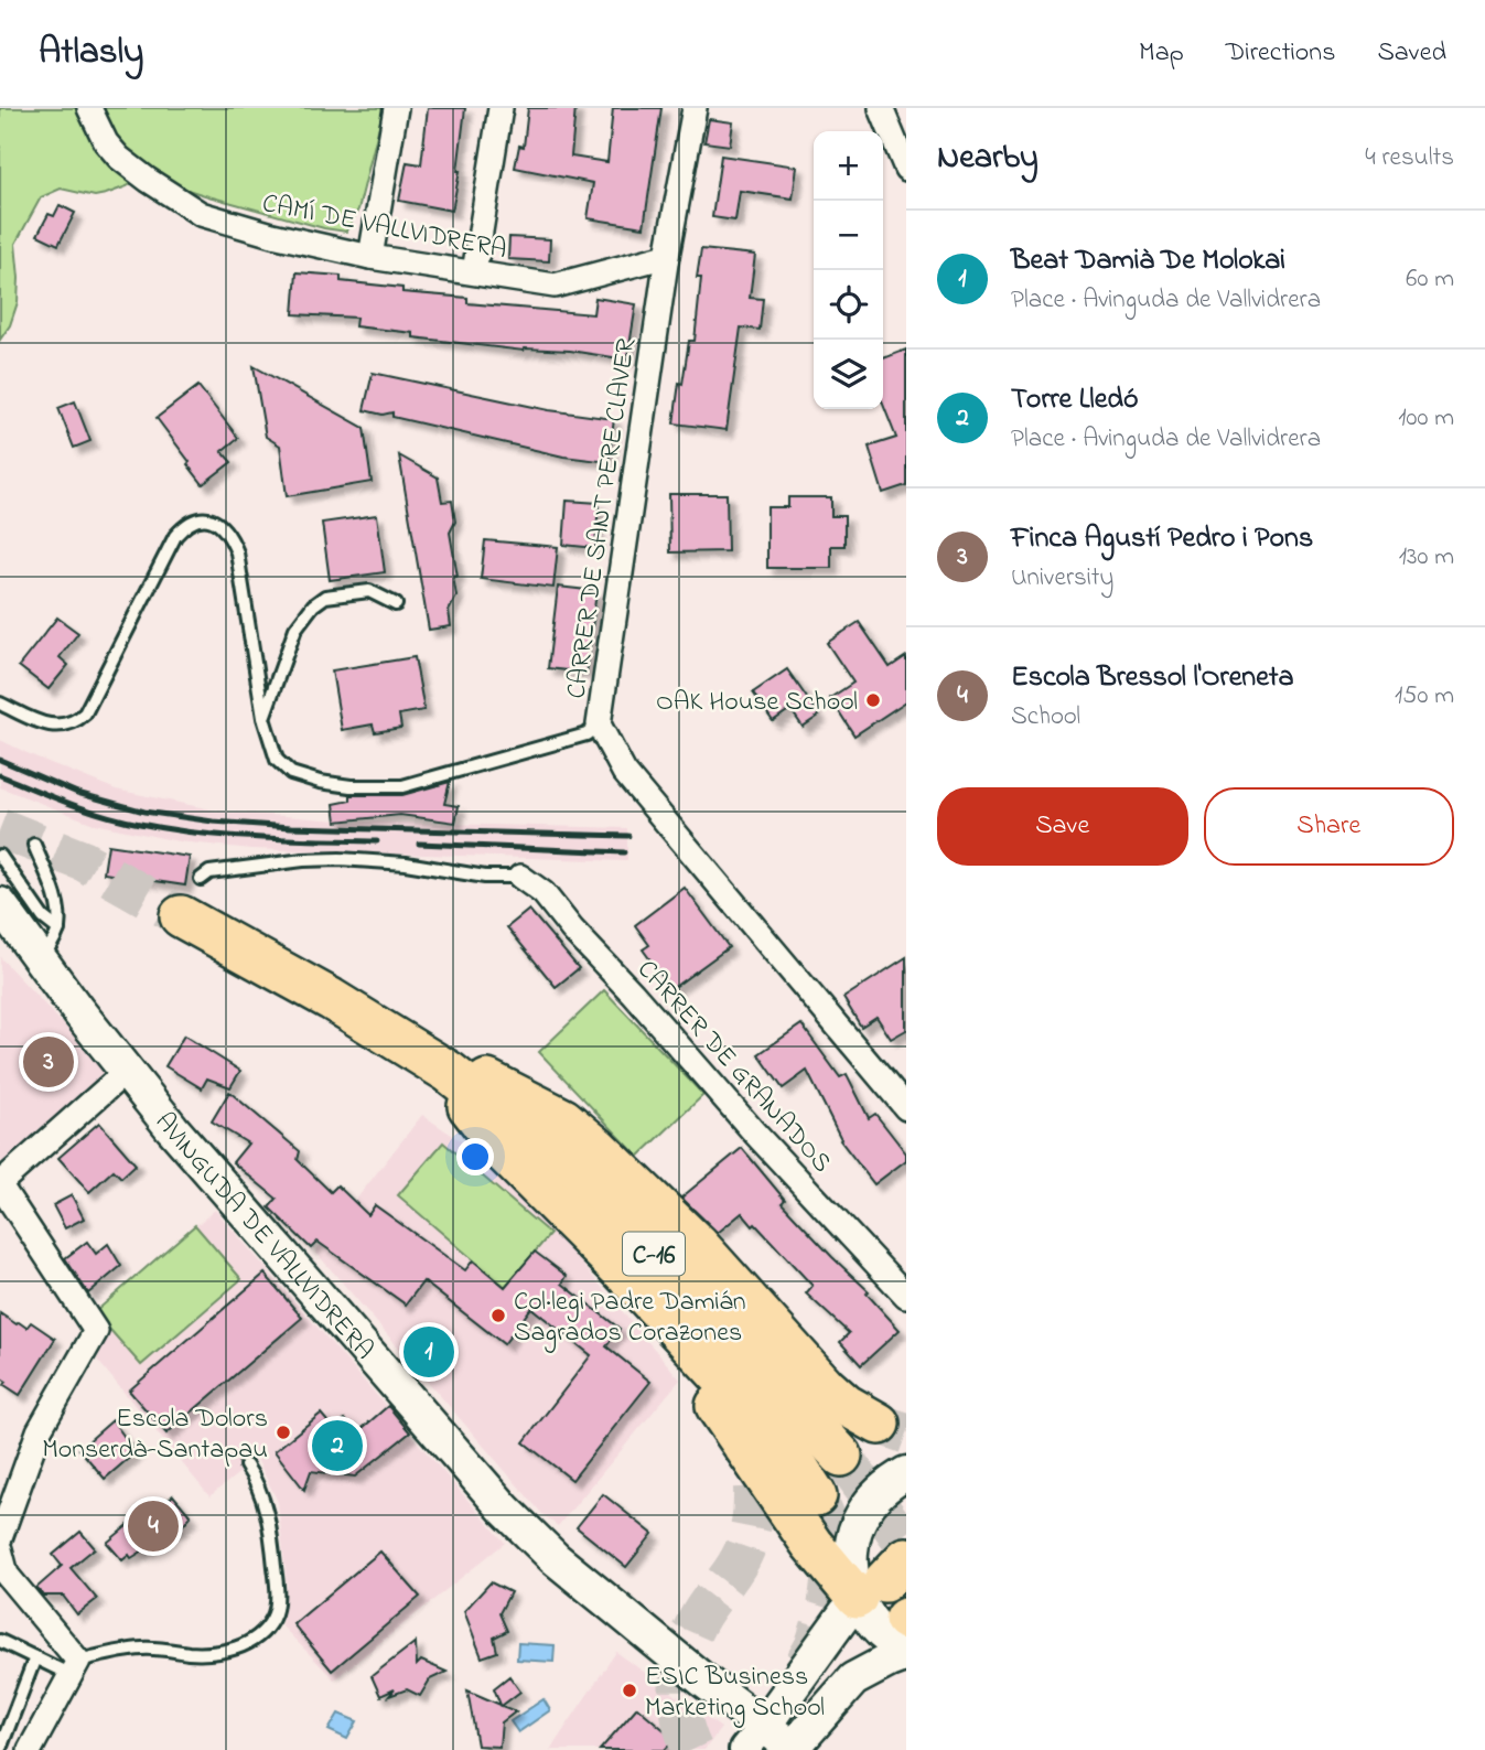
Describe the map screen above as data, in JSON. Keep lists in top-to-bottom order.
{
  "streets": {
    "highway": ["C-16"],
    "main road": ["AVINGUDA DE VALLVIDRERA"],
    "street": ["CAMÍ DE VALLVIDRERA", "CARRER DE SANT PERE CLAVER", "CARRER DE GRANADOS"]
  },
  "crossings": [
    ["CAMÍ DE VALLVIDRERA", "CARRER DE SANT PERE CLAVER"]
  ],
  "places": [
    "OAK House School",
    "Col·legi Padre Damián Sagrados Corazones",
    "Escola Dolors Monserdà-Santapau",
    "ESIC Business Marketing School"
  ],
  "page": {
    "header": "Atlasly",
    "nav": ["Map", "Directions", "Saved"],
    "heading": ["Nearby", "4 results"],
    "map_buttons": ["+", "−"],
    "list": [
      {
        "mark": "1",
        "name": "Beat Damià De Molokai",
        "note": "Place · Avinguda de Vallvidrera",
        "value": "60 m"
      },
      {
        "mark": "2",
        "name": "Torre Lledó",
        "note": "Place · Avinguda de Vallvidrera",
        "value": "100 m"
      },
      {
        "mark": "3",
        "name": "Finca Agustí Pedro i Pons",
        "note": "University",
        "value": "130 m"
      },
      {
        "mark": "4",
        "name": "Escola Bressol l'Oreneta",
        "note": "School",
        "value": "150 m"
      }
    ],
    "buttons": ["Save", "Share"],
    "pins": [
      "3",
      "1",
      "2",
      "4"
    ]
  }
}
